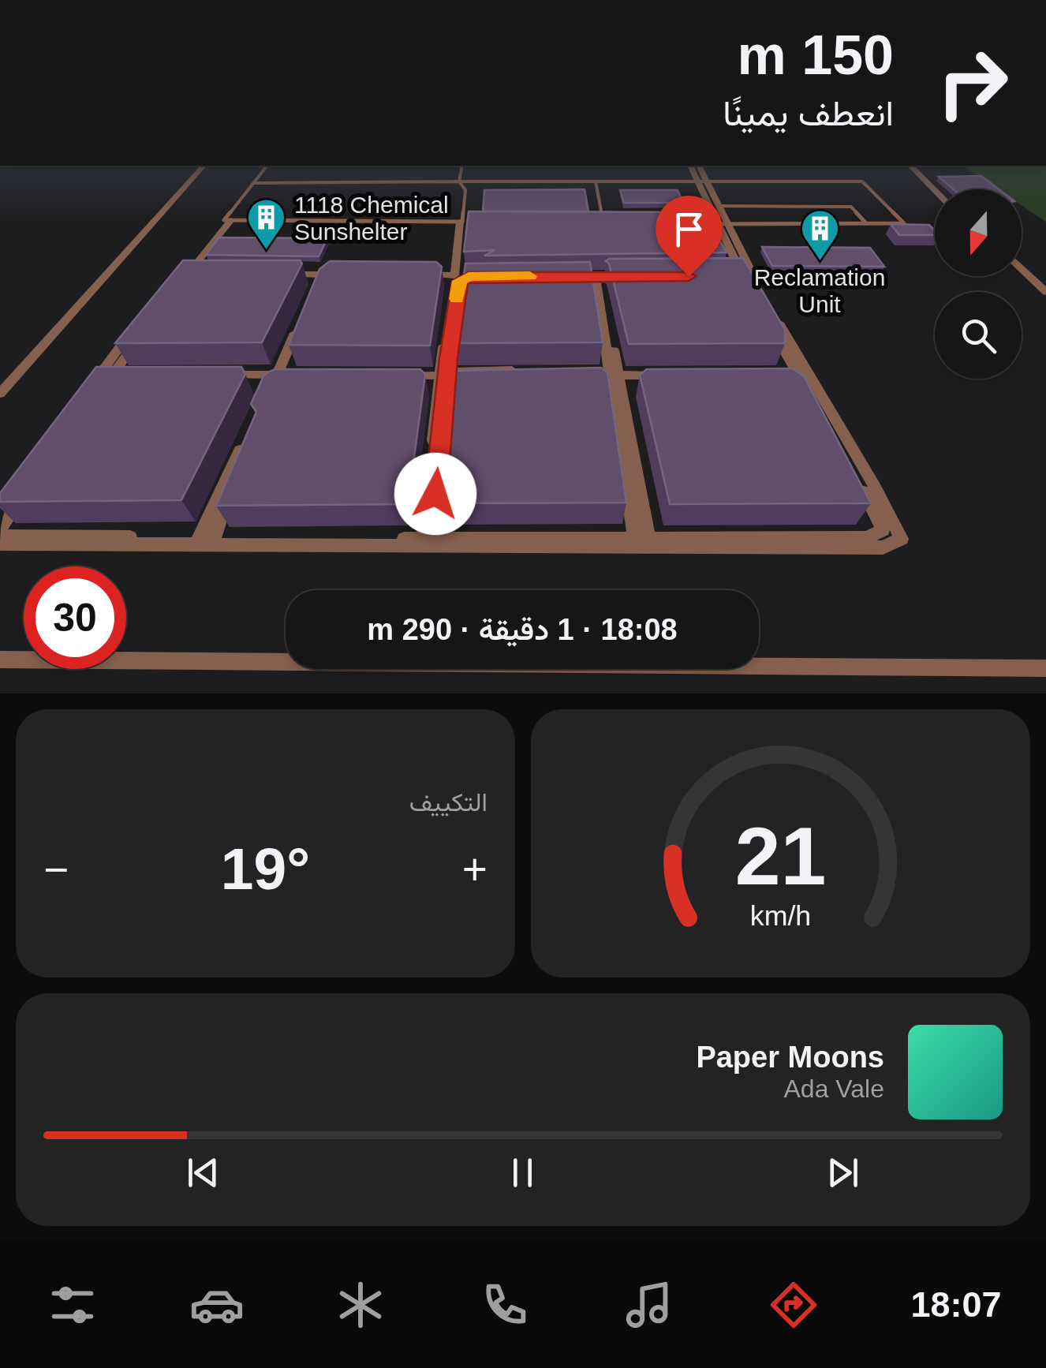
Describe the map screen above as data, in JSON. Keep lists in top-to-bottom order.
{
  "places": {
    "building": ["1118 Chemical Sunshelter", "Reclamation Unit"]
  },
  "north": "bottom",
  "page": {
    "turn": ["150 m", "انعطف يمينًا"],
    "limit": "30",
    "trip": "18:08 · 1 دقيقة · 290 m",
    "tile": "التكييف",
    "heat": ["−", "19°", "+"],
    "song": ["Paper Moons", "Ada Vale"],
    "tabs": "18:07",
    "gauge": ["21", "km/h"]
  }
}
